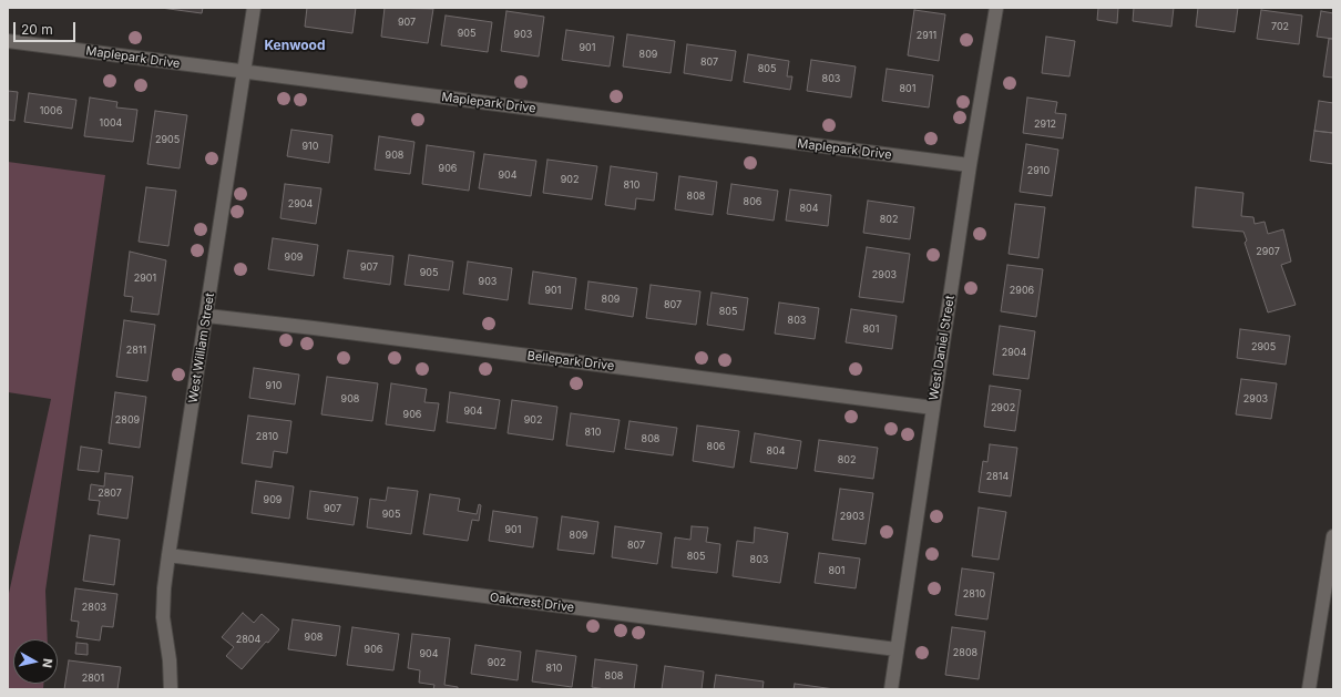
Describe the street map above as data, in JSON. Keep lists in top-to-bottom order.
{
  "streets": {
    "street": [
      "Maplepark Drive",
      "West William Street",
      "West Daniel Street",
      "Bellepark Drive",
      "Oakcrest Drive"
    ]
  },
  "crossings": [
    ["Maplepark Drive", "West William Street"],
    ["Maplepark Drive", "West Daniel Street"],
    ["West William Street", "Bellepark Drive"],
    ["West William Street", "Oakcrest Drive"],
    ["West Daniel Street", "Bellepark Drive"],
    ["West Daniel Street", "Oakcrest Drive"]
  ],
  "districts": ["Kenwood"],
  "house_numbers": [
    "907",
    "702",
    "905",
    "903",
    "2911",
    "901",
    "809",
    "807",
    "805",
    "803",
    "801",
    "1006",
    "1004",
    "2912",
    "2905",
    "910",
    "908",
    "906",
    "2910",
    "904",
    "902",
    "810",
    "808",
    "806",
    "2904",
    "804",
    "802",
    "2907",
    "909",
    "907",
    "905",
    "2903",
    "2901",
    "903",
    "901",
    "2906",
    "809",
    "807",
    "805",
    "803",
    "801",
    "2905",
    "2811",
    "2904",
    "910",
    "908",
    "2903",
    "2902",
    "904",
    "906",
    "2809",
    "902",
    "810",
    "2810",
    "808",
    "806",
    "804",
    "802",
    "2814",
    "2807",
    "909",
    "907",
    "905",
    "2903",
    "901",
    "809",
    "807",
    "805",
    "803",
    "801",
    "2810",
    "2803",
    "908",
    "2804",
    "906",
    "2808",
    "904",
    "902",
    "810",
    "808",
    "2801"
  ],
  "scale_bar": "20 m",
  "north": "right"
}
